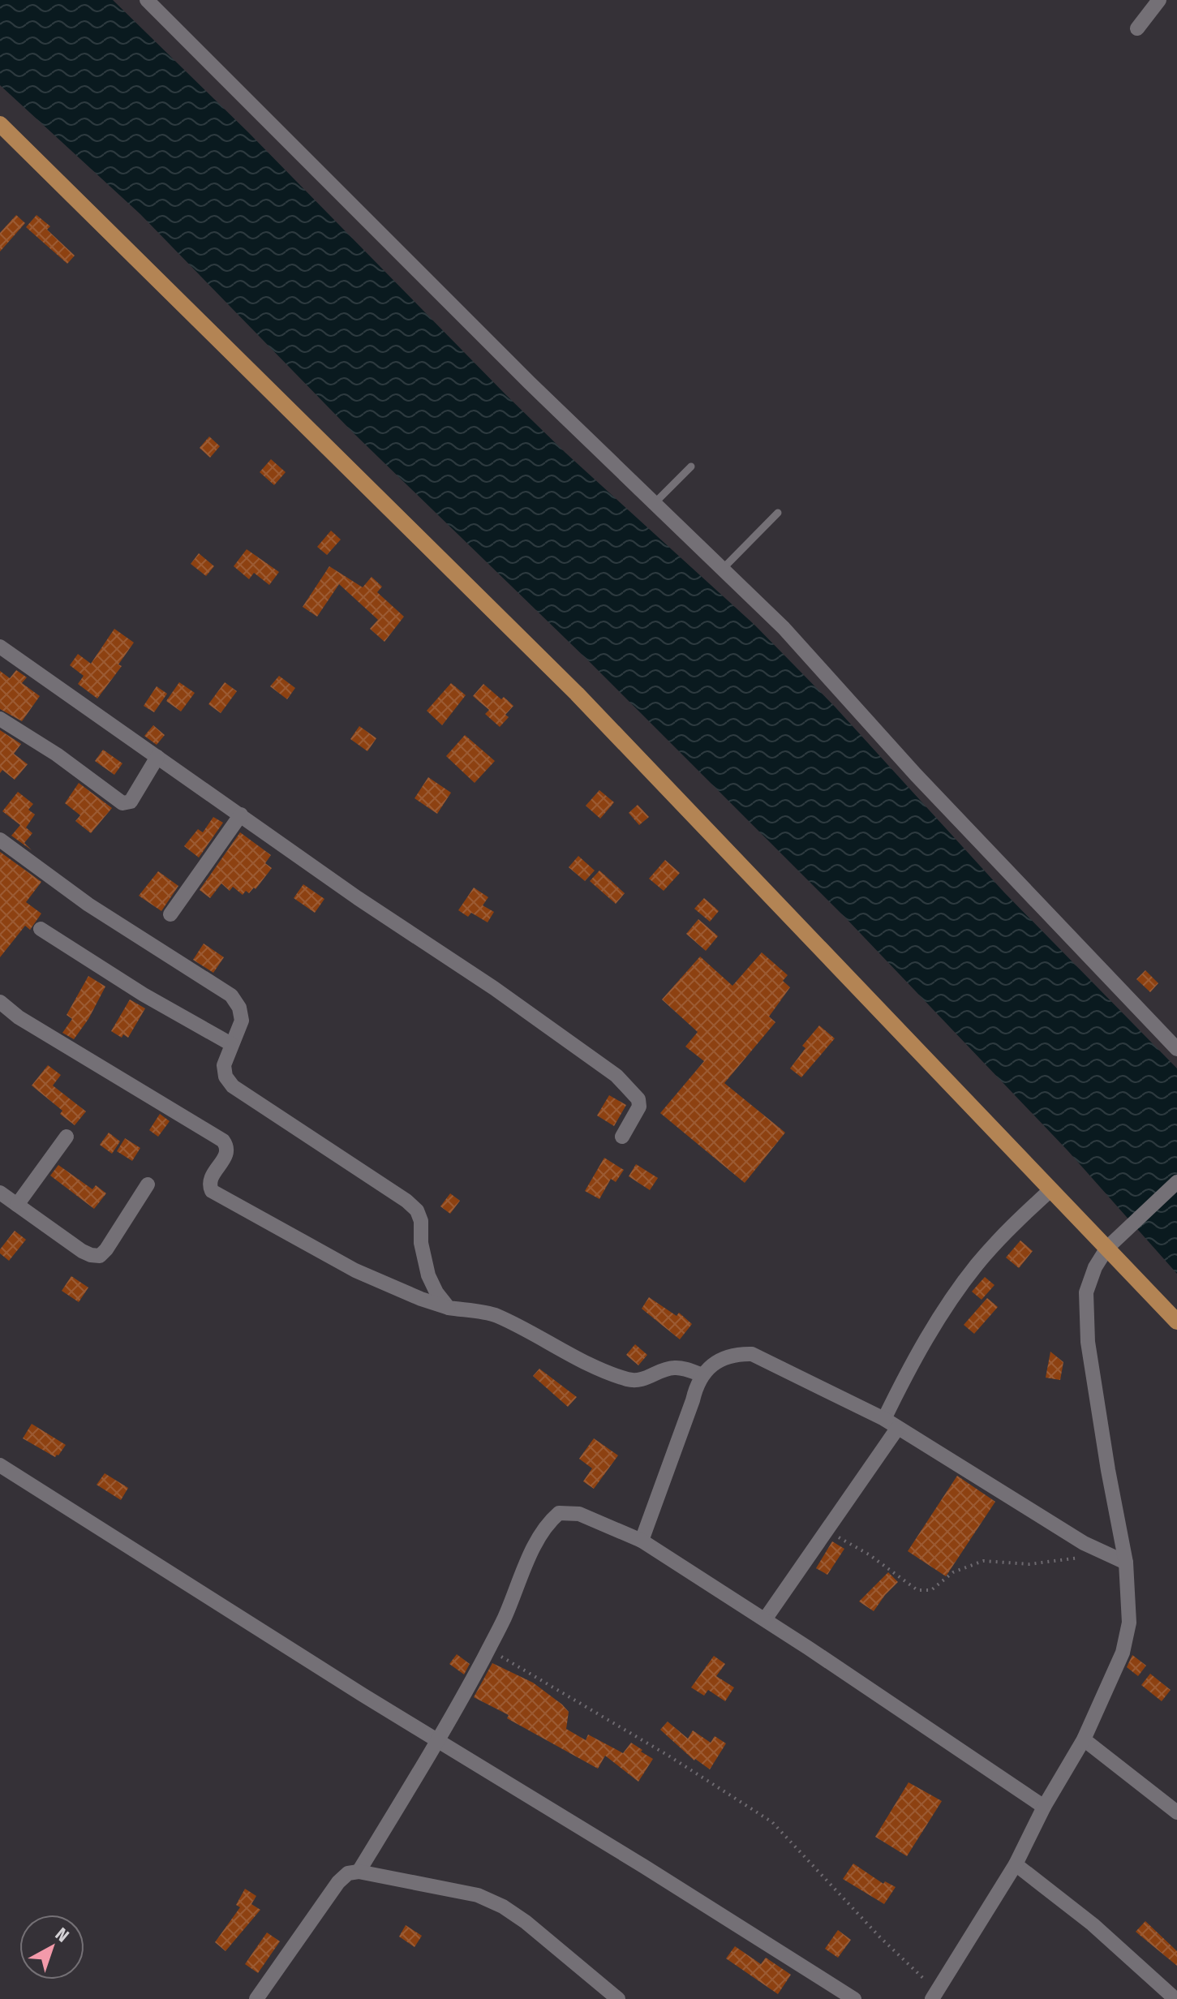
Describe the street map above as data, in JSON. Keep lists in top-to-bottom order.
{
  "north": "top right"
}
